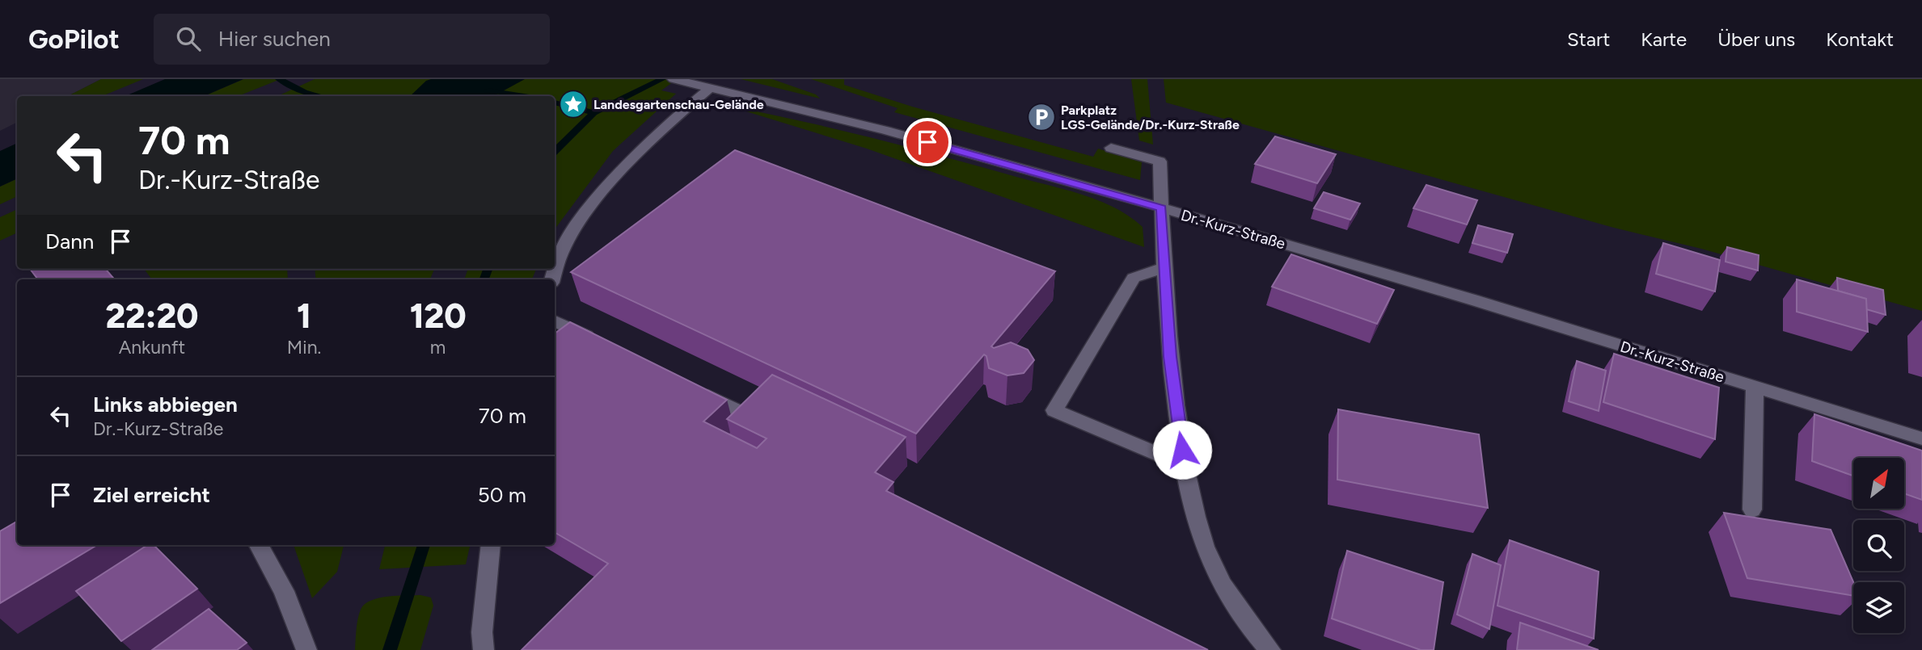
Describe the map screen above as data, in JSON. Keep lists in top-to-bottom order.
{
  "streets": {
    "street": ["Dr.-Kurz-Straße"]
  },
  "places": {
    "place": ["Landesgartenschau-Gelände"],
    "parking": ["Parkplatz LGS-Gelände/Dr.-Kurz-Straße"]
  },
  "north": "top right",
  "page": {
    "header": "GoPilot",
    "search": "Hier suchen",
    "nav": [
      "Start",
      "Karte",
      "Über uns",
      "Kontakt"
    ],
    "turn": ["70 m", "Dr.-Kurz-Straße"],
    "then": "Dann",
    "eta": [
      "22:20",
      "Ankunft",
      "1",
      "Min.",
      "120",
      "m"
    ],
    "list": [
      {
        "name": "Links abbiegen",
        "note": "Dr.-Kurz-Straße",
        "value": "70 m"
      },
      {
        "name": "Ziel erreicht",
        "value": "50 m"
      }
    ]
  }
}
